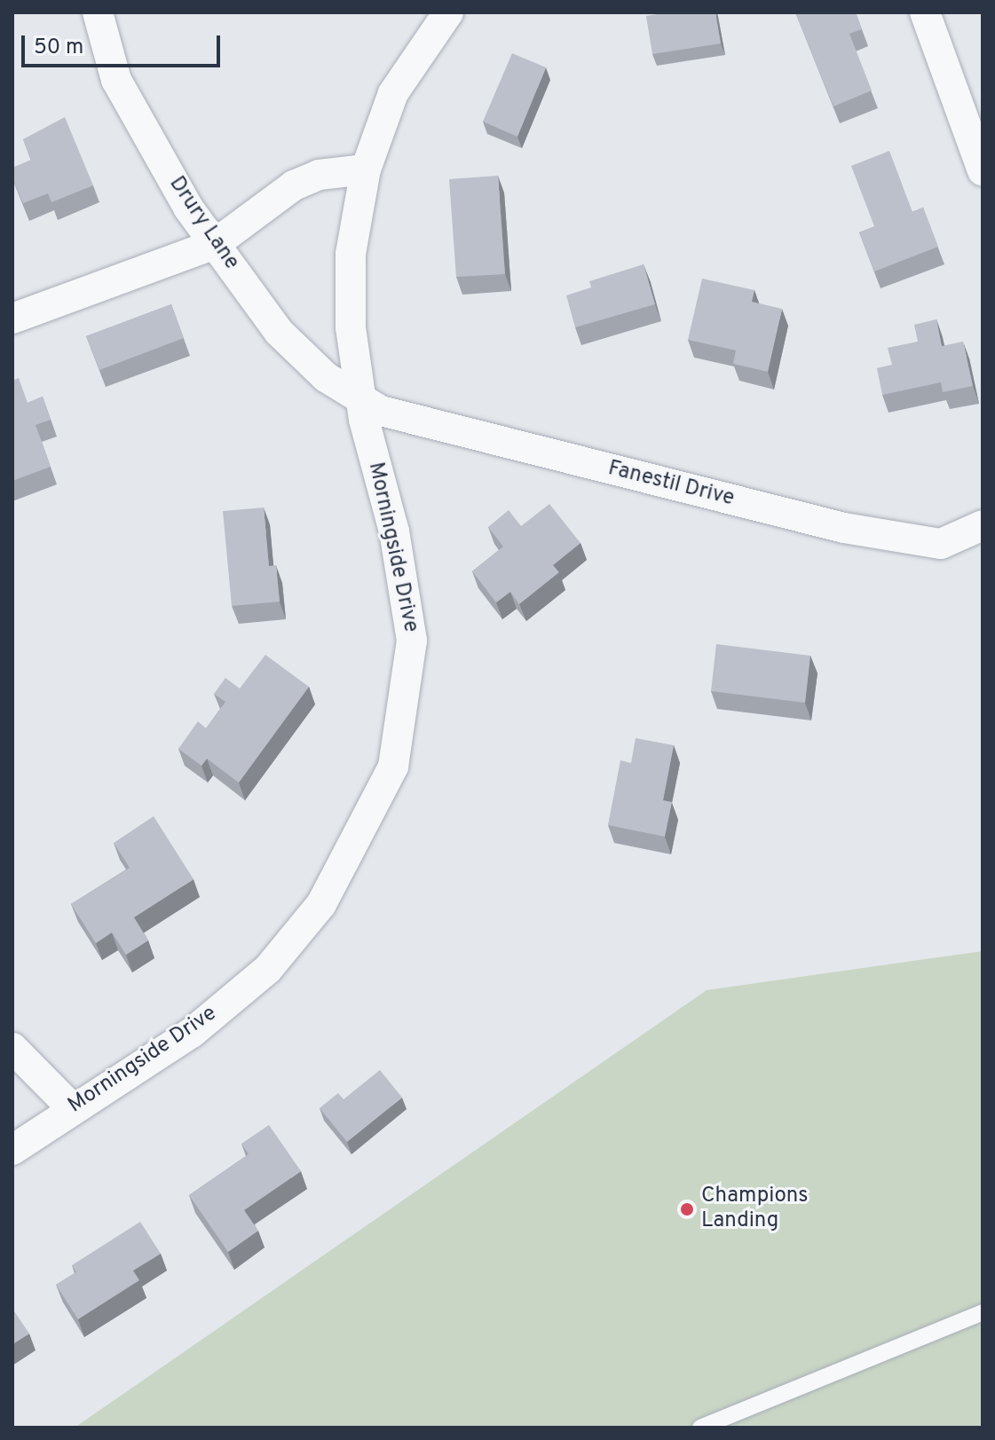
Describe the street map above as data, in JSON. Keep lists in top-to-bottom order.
{
  "streets": {
    "street": ["Drury Lane", "Fanestil Drive", "Morningside Drive"]
  },
  "crossings": [
    ["Drury Lane", "Fanestil Drive"],
    ["Drury Lane", "Morningside Drive"],
    ["Fanestil Drive", "Morningside Drive"]
  ],
  "places": ["Champions Landing"],
  "scale_bar": "50 m"
}
